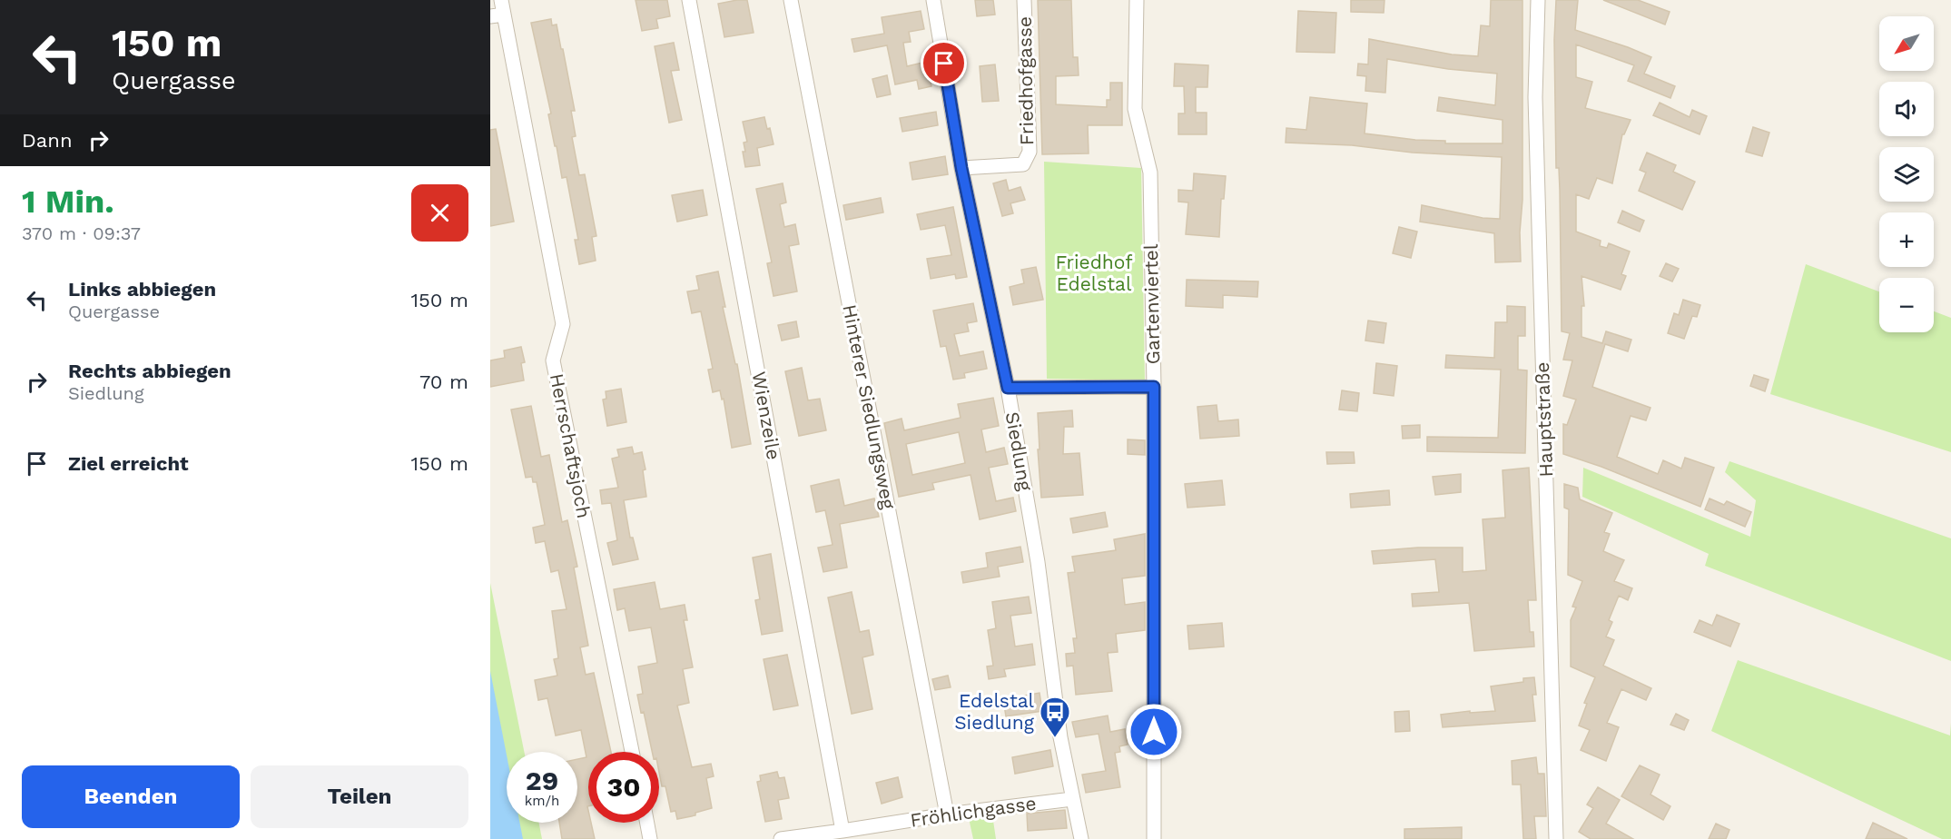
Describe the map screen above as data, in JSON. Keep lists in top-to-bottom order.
{
  "streets": {
    "street": [
      "Friedhofgasse",
      "Gartenviertel",
      "Hinterer Siedlungsweg",
      "Wienzeile",
      "Hauptstraße",
      "Herrschaftsjoch",
      "Siedlung",
      "Fröhlichgasse"
    ]
  },
  "crossings": [
    ["Friedhofgasse", "Siedlung"],
    ["Hinterer Siedlungsweg", "Fröhlichgasse"],
    ["Wienzeile", "Fröhlichgasse"],
    ["Siedlung", "Fröhlichgasse"]
  ],
  "parks": ["Friedhof Edelstal"],
  "places": {
    "bus stop": ["Edelstal Siedlung"]
  },
  "north": "bottom left",
  "page": {
    "turn": ["150 m", "Quergasse"],
    "map_buttons": ["+", "−"],
    "then": "Dann",
    "heading": ["1 Min.", "370 m · 09:37"],
    "list": [
      {
        "name": "Links abbiegen",
        "note": "Quergasse",
        "value": "150 m"
      },
      {
        "name": "Rechts abbiegen",
        "note": "Siedlung",
        "value": "70 m"
      },
      {
        "name": "Ziel erreicht",
        "value": "150 m"
      }
    ],
    "speed": "29 km/h",
    "limit": "30",
    "buttons": ["Beenden", "Teilen"]
  }
}
